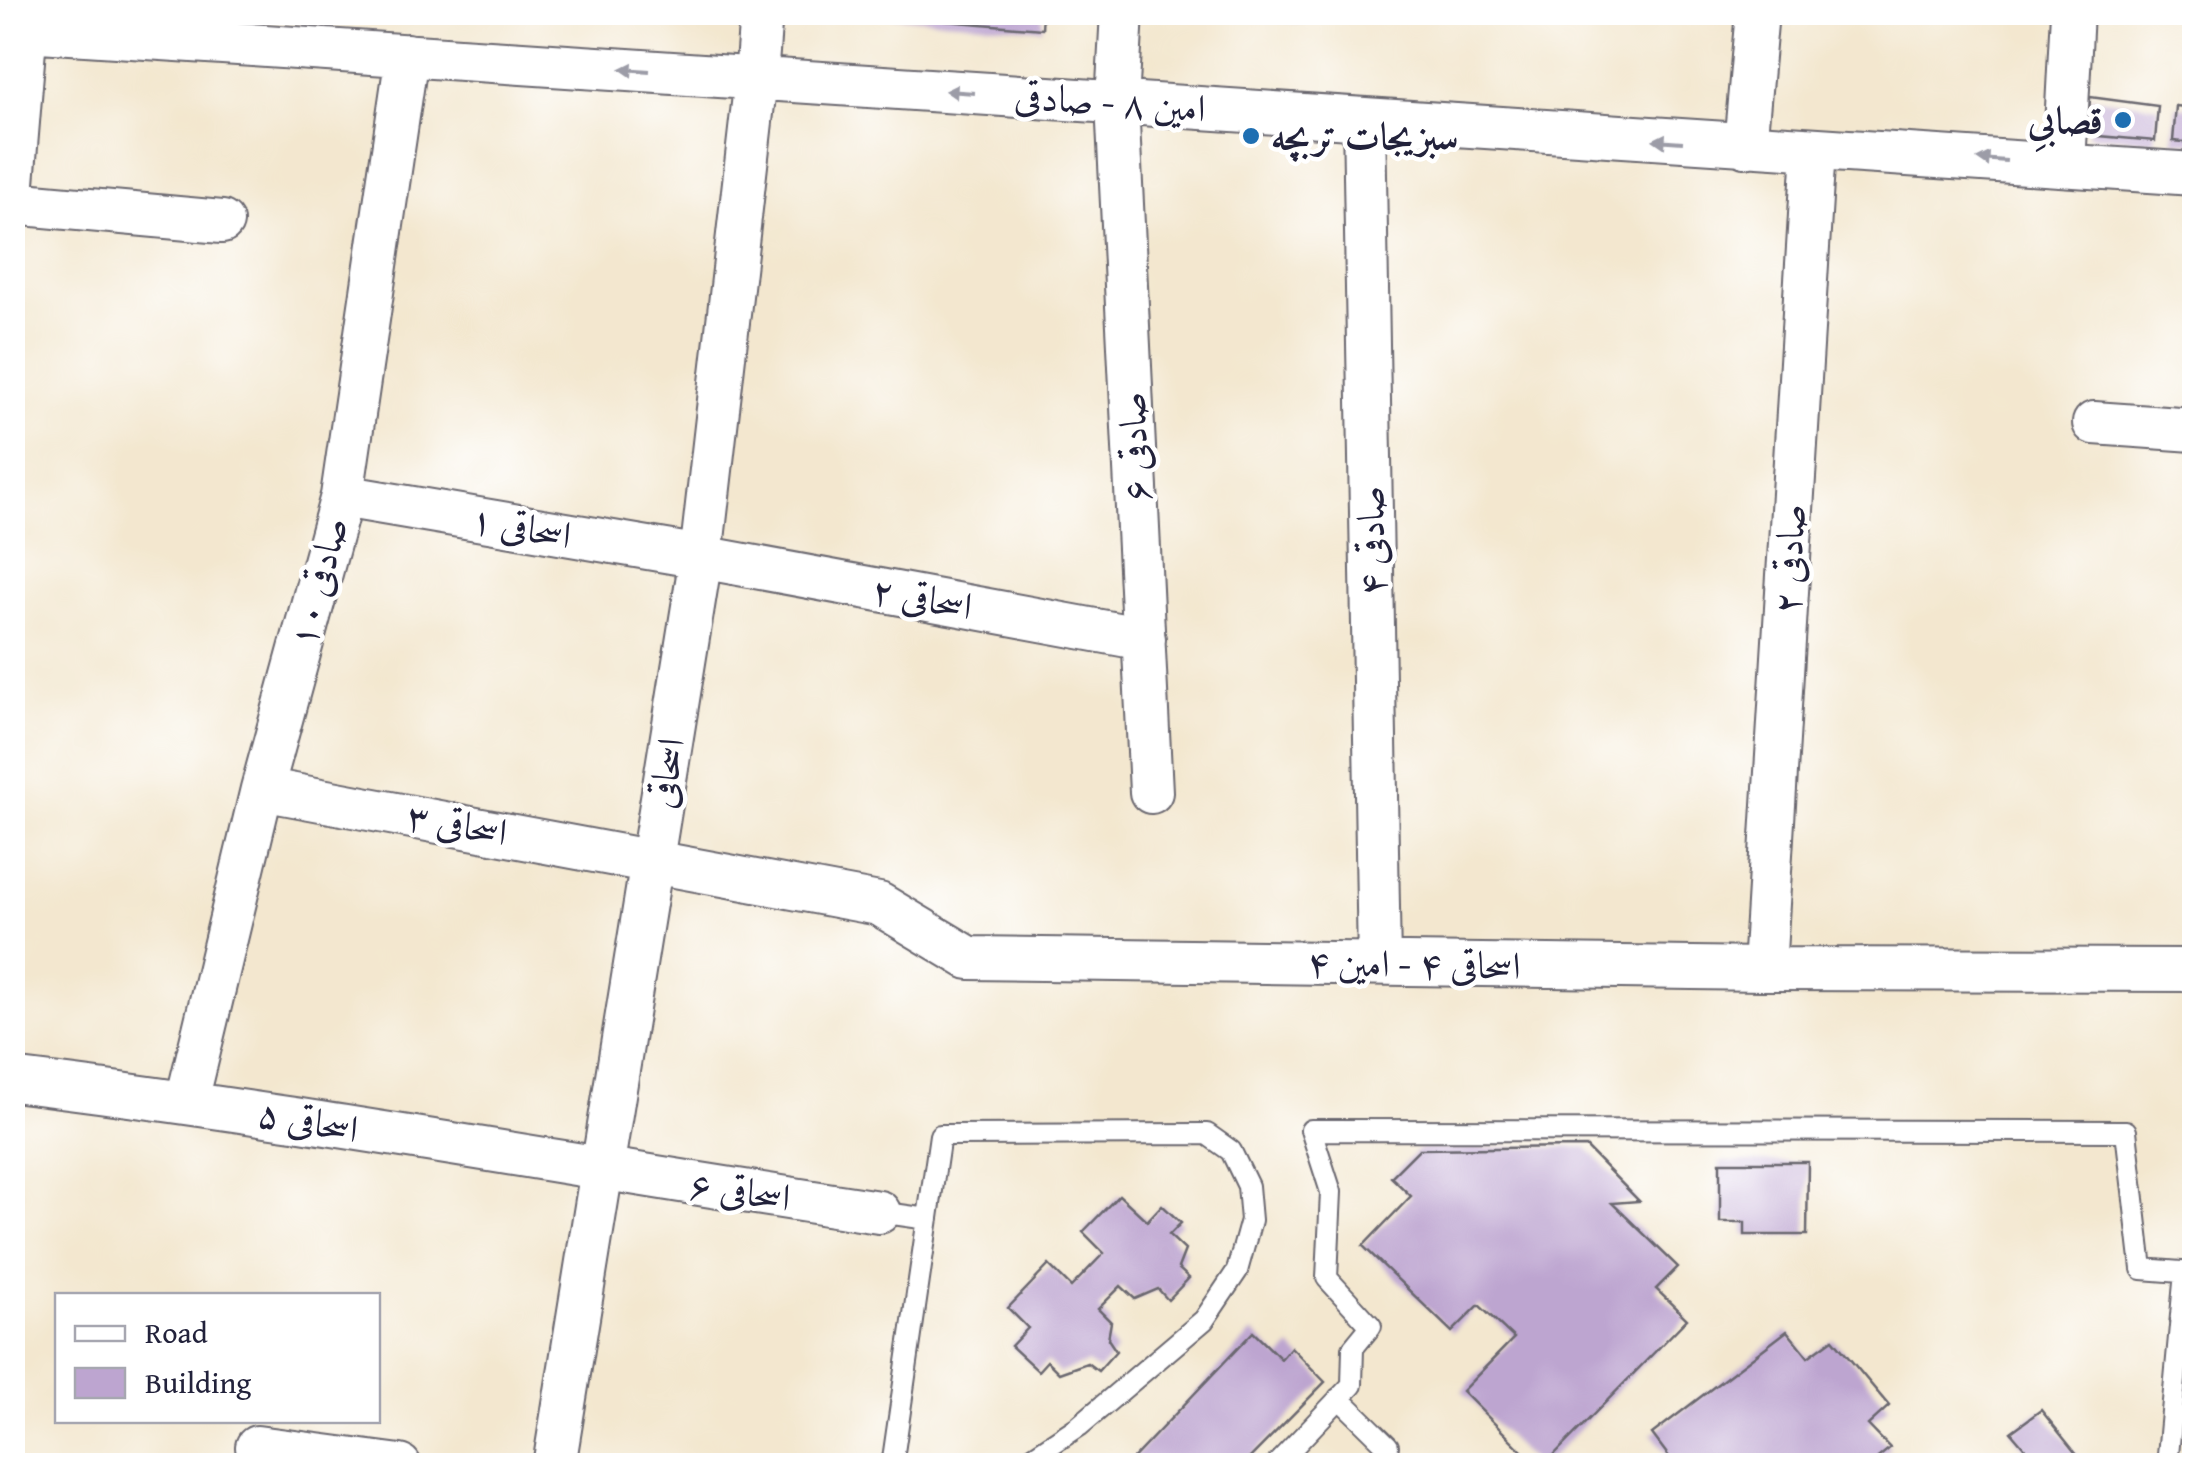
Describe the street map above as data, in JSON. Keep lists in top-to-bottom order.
{
  "streets": {
    "street": [
      "امین ۸ - صادقی",
      "صادقی ۶",
      "اسحاقی ۱",
      "صادقی ۴",
      "صادقی ۲",
      "صادقی ۱۰",
      "اسحاقی ۲",
      "اسحاقی",
      "اسحاقی ۳",
      "اسحاقی ۴ - امین ۴",
      "اسحاقی ۵",
      "اسحاقی ۶"
    ]
  },
  "crossings": [
    ["امین ۸ - صادقی", "صادقی ۶"],
    ["امین ۸ - صادقی", "صادقی ۴"],
    ["امین ۸ - صادقی", "صادقی ۲"],
    ["امین ۸ - صادقی", "صادقی ۱۰"],
    ["امین ۸ - صادقی", "اسحاقی"],
    ["صادقی ۶", "اسحاقی ۲"],
    ["اسحاقی ۱", "صادقی ۱۰"],
    ["اسحاقی ۱", "اسحاقی ۲"],
    ["اسحاقی ۱", "اسحاقی"],
    ["صادقی ۴", "اسحاقی ۴ - امین ۴"],
    ["صادقی ۲", "اسحاقی ۴ - امین ۴"],
    ["صادقی ۱۰", "اسحاقی ۳"],
    ["صادقی ۱۰", "اسحاقی ۵"],
    ["اسحاقی ۲", "اسحاقی"],
    ["اسحاقی", "اسحاقی ۳"],
    ["اسحاقی", "اسحاقی ۴ - امین ۴"],
    ["اسحاقی", "اسحاقی ۵"],
    ["اسحاقی", "اسحاقی ۶"],
    ["اسحاقی ۳", "اسحاقی ۴ - امین ۴"],
    ["اسحاقی ۵", "اسحاقی ۶"]
  ],
  "one_way": ["امین ۸ - صادقی"],
  "places": ["قصابیِ", "سبزیجات تربچه"],
  "legend": ["Road", "Building"]
}
